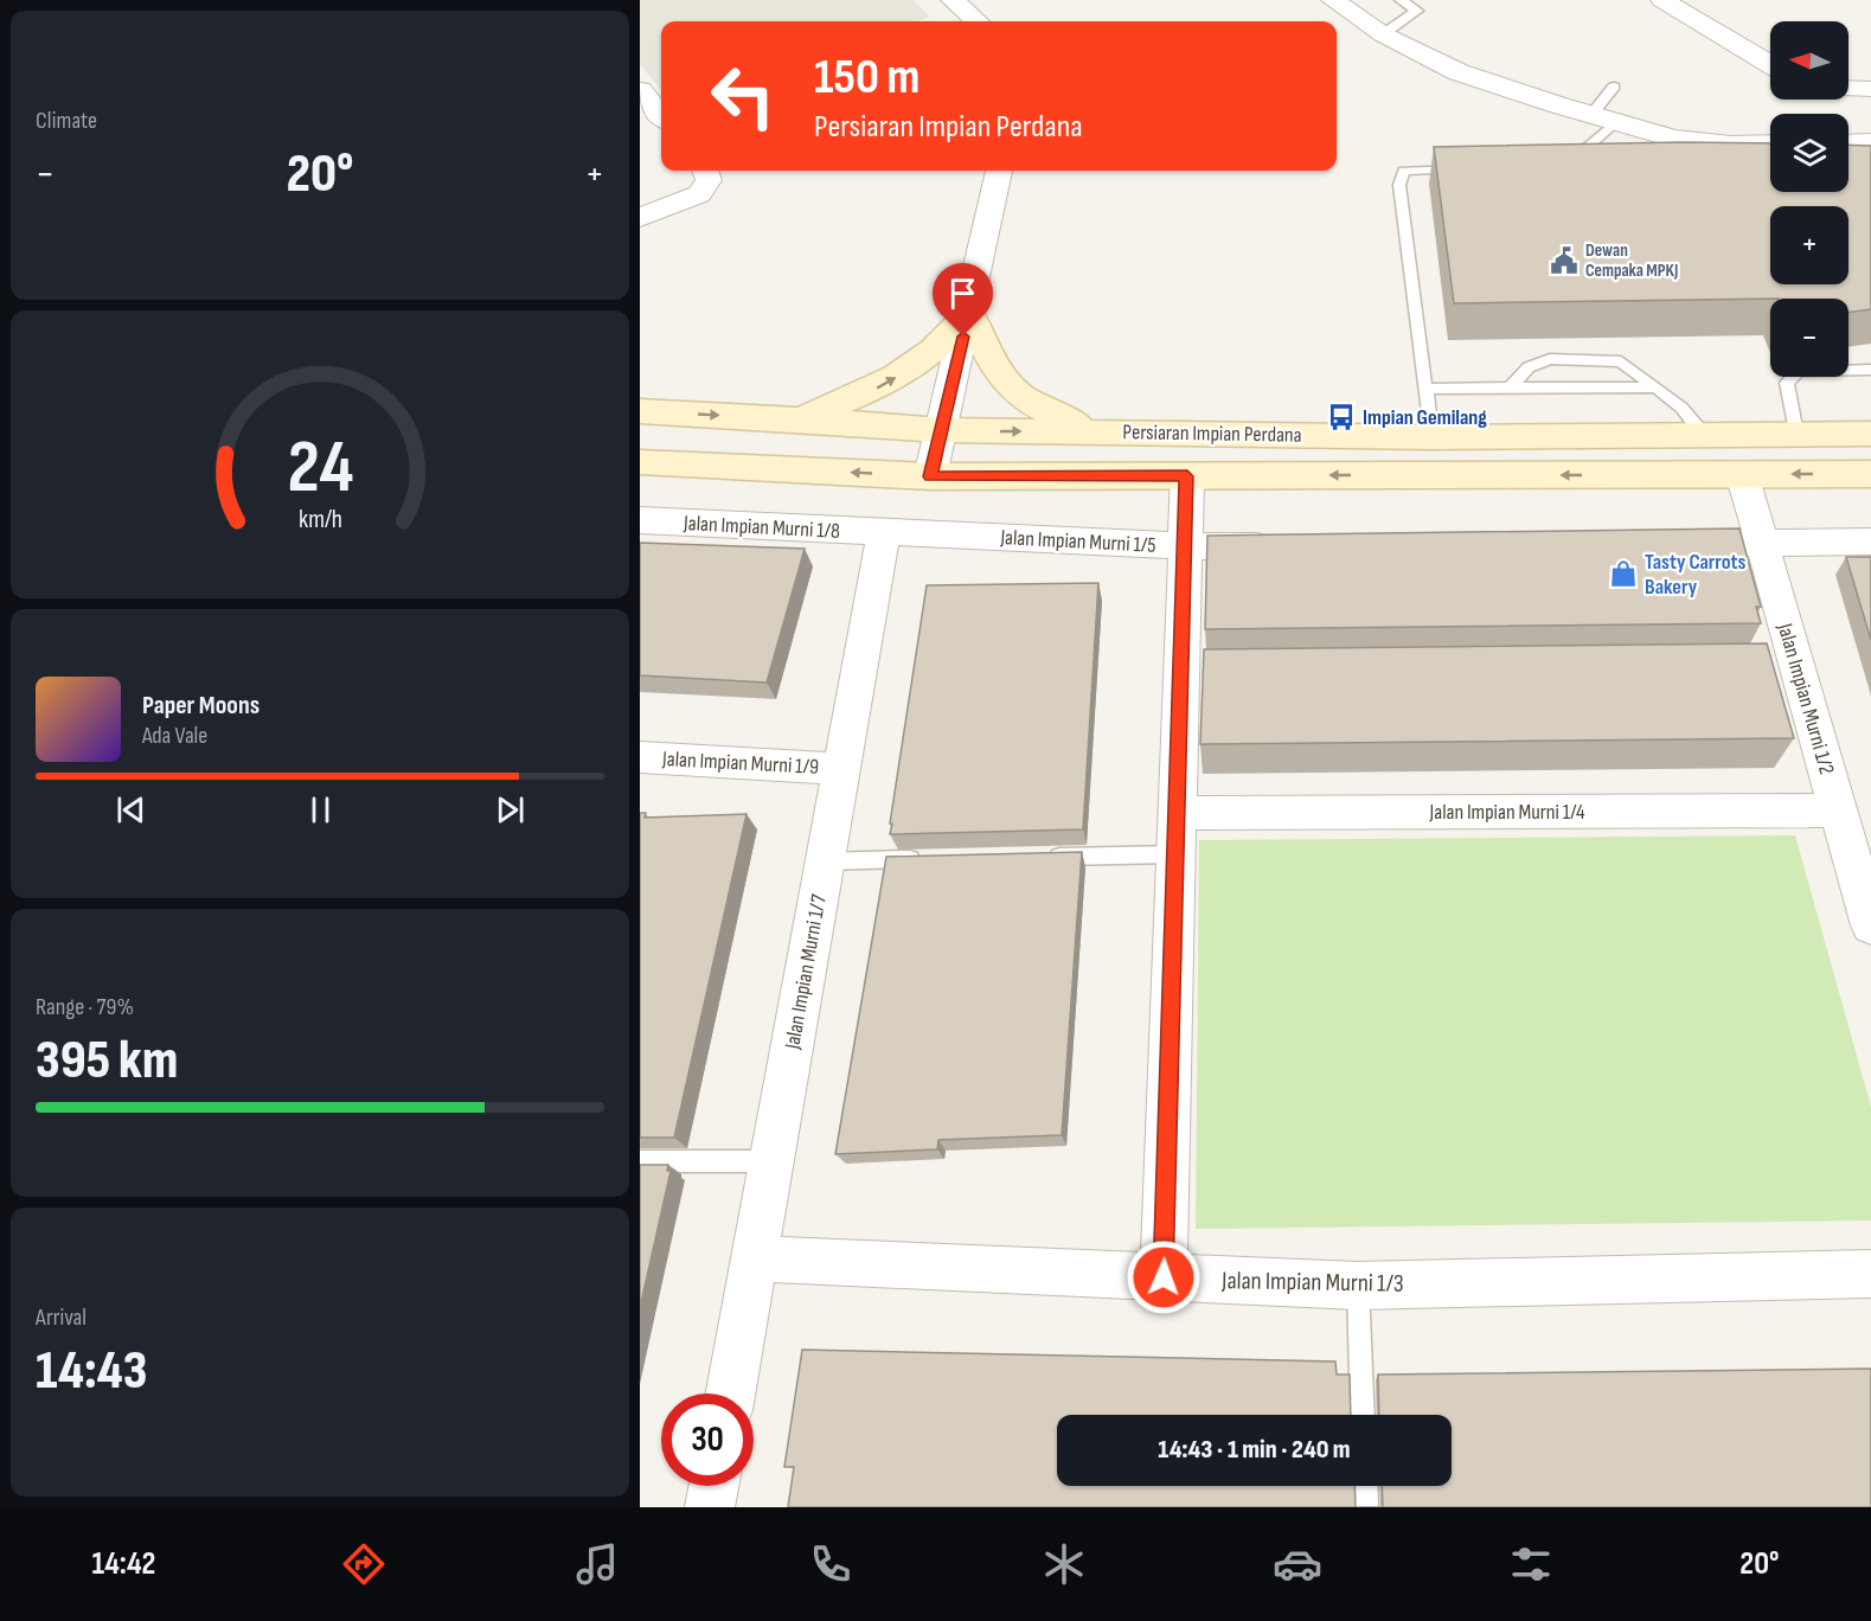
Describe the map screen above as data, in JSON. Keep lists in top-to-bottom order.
{
  "streets": {
    "street": [
      "Persiaran Impian Perdana",
      "Jalan Impian Murni 1/8",
      "Jalan Impian Murni 1/5",
      "Jalan Impian Murni 1/2",
      "Jalan Impian Murni 1/9",
      "Jalan Impian Murni 1/4",
      "Jalan Impian Murni 1/7",
      "Jalan Impian Murni 1/3"
    ]
  },
  "crossings": [
    ["Persiaran Impian Perdana", "Jalan Impian Murni 1/2"],
    ["Jalan Impian Murni 1/8", "Jalan Impian Murni 1/5"],
    ["Jalan Impian Murni 1/8", "Jalan Impian Murni 1/7"],
    ["Jalan Impian Murni 1/5", "Jalan Impian Murni 1/7"],
    ["Jalan Impian Murni 1/2", "Jalan Impian Murni 1/4"],
    ["Jalan Impian Murni 1/9", "Jalan Impian Murni 1/7"],
    ["Jalan Impian Murni 1/7", "Jalan Impian Murni 1/3"]
  ],
  "places": {
    "public building": ["Dewan Cempaka MPKJ"],
    "bus stop": ["Impian Gemilang"],
    "shop": ["Tasty Carrots Bakery"]
  },
  "north": "left",
  "page": {
    "tile": [
      "Climate",
      ["Range · 79%", "395 km"],
      ["Arrival", "14:43"]
    ],
    "map_buttons": ["+", "−"],
    "turn": ["150 m", "Persiaran Impian Perdana"],
    "heat": ["−", "20°", "+"],
    "song": ["Paper Moons", "Ada Vale"],
    "limit": "30",
    "trip": "14:43 · 1 min · 240 m",
    "tabs": ["14:42", "20°"],
    "gauge": ["24", "km/h"]
  }
}
